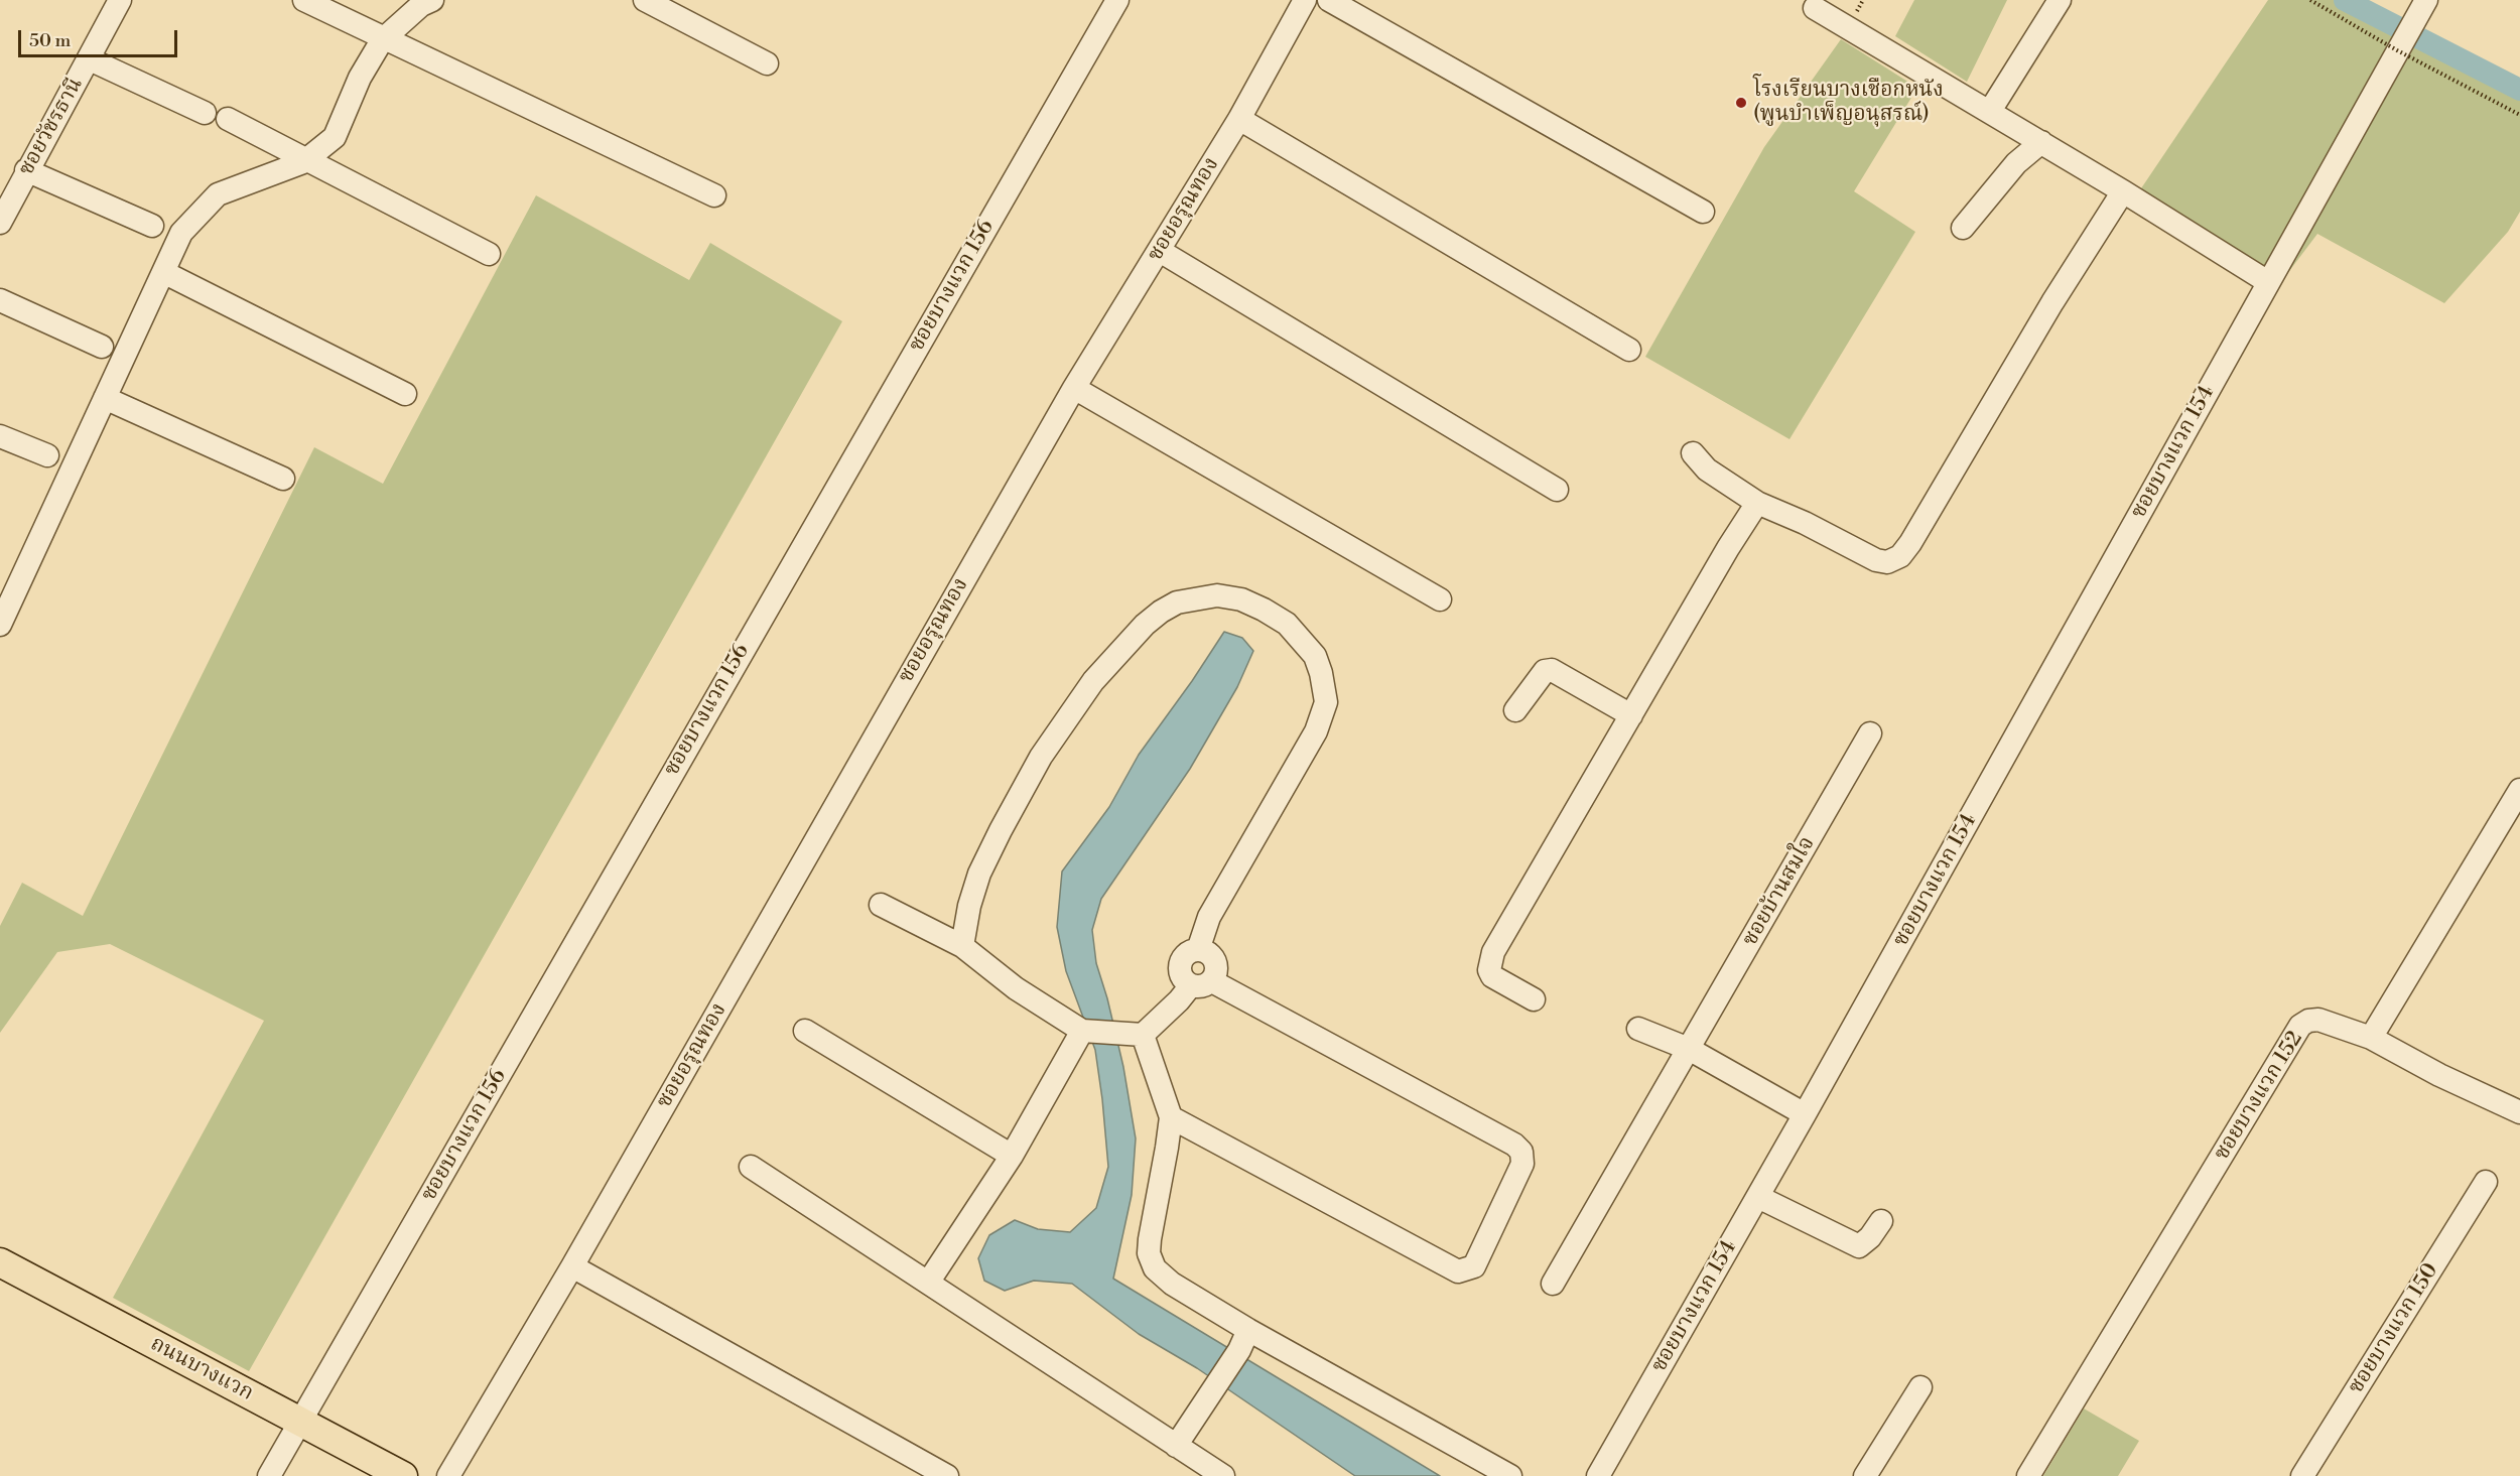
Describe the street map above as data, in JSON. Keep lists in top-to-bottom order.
{
  "streets": {
    "main road": ["ถนนบางแวก"],
    "street": [
      "ซอยวัชรธานี",
      "ซอยอรุณทอง",
      "ซอยบางแวก 156",
      "ซอยบางแวก 154",
      "ซอยบ้านสมใจ",
      "ซอยบางแวก 152",
      "ซอยบางแวก 150"
    ]
  },
  "crossings": [
    ["ซอยบางแวก 156", "ถนนบางแวก"]
  ],
  "places": ["โรงเรียนบางเชือกหนัง (พูนบำเพ็ญอนุสรณ์)"],
  "scale_bar": "50 m"
}
